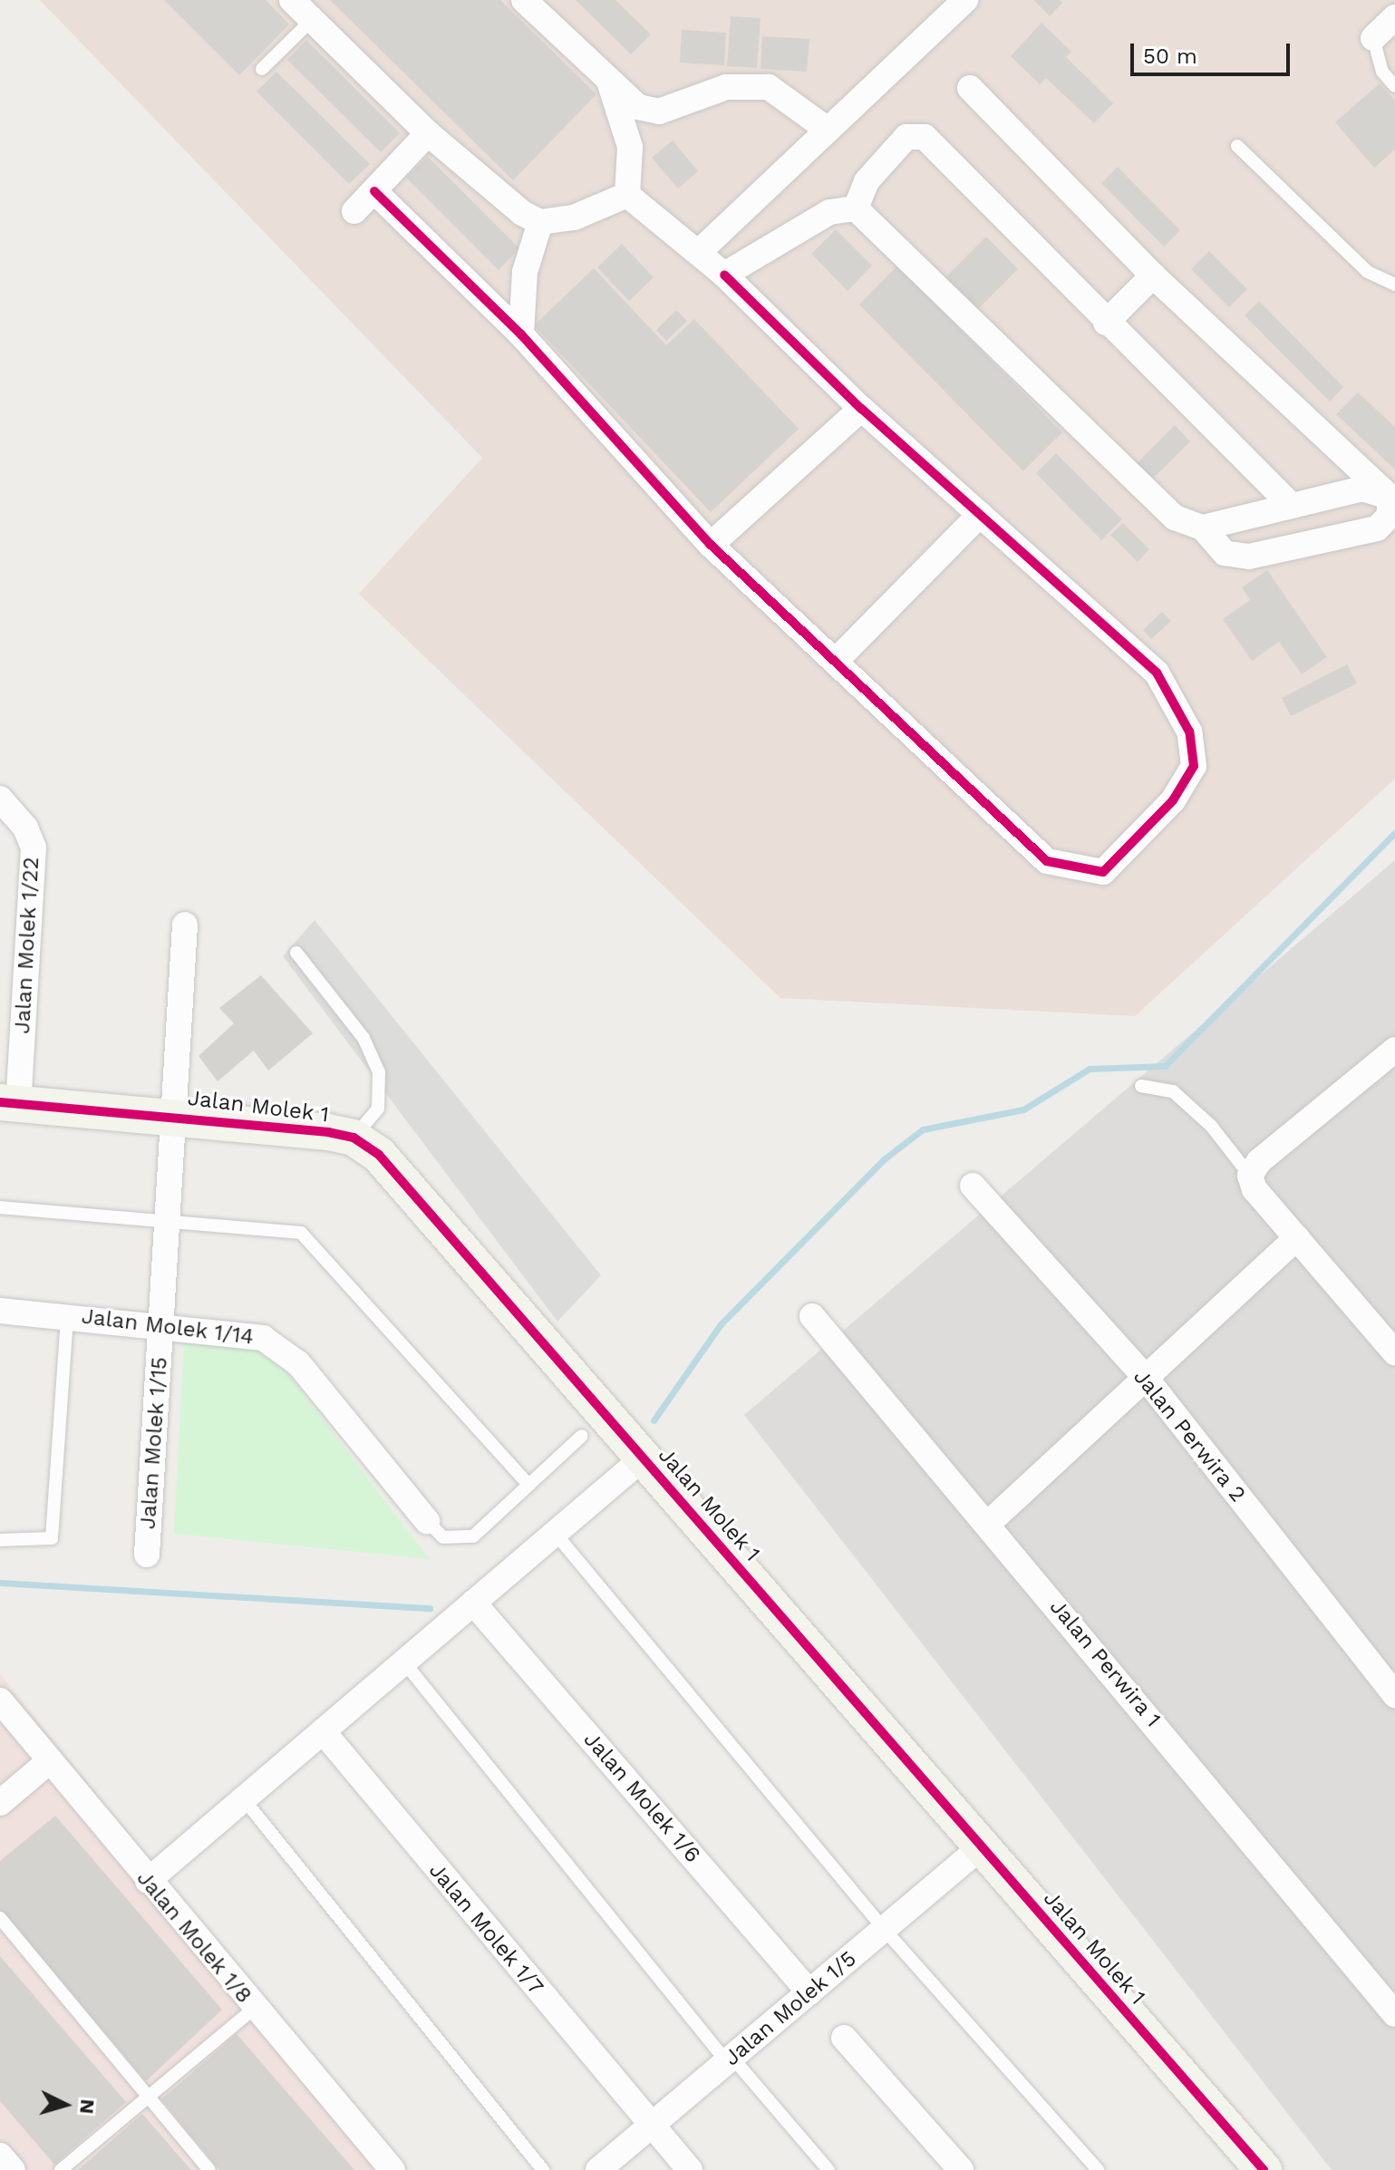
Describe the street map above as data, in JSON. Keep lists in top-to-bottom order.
{
  "streets": {
    "street": [
      "Jalan Molek 1/22",
      "Jalan Molek 1",
      "Jalan Molek 1/14",
      "Jalan Perwira 2",
      "Jalan Molek 1/15",
      "Jalan Perwira 1",
      "Jalan Molek 1/6",
      "Jalan Molek 1/7",
      "Jalan Molek 1/8",
      "Jalan Molek 1/5"
    ]
  },
  "crossings": [
    ["Jalan Molek 1/22", "Jalan Molek 1"],
    ["Jalan Molek 1", "Jalan Molek 1/15"],
    ["Jalan Molek 1", "Jalan Molek 1/5"],
    ["Jalan Molek 1/14", "Jalan Molek 1/15"],
    ["Jalan Molek 1/6", "Jalan Molek 1/5"],
    ["Jalan Molek 1/7", "Jalan Molek 1/5"]
  ],
  "scale_bar": "50 m",
  "north": "right"
}
